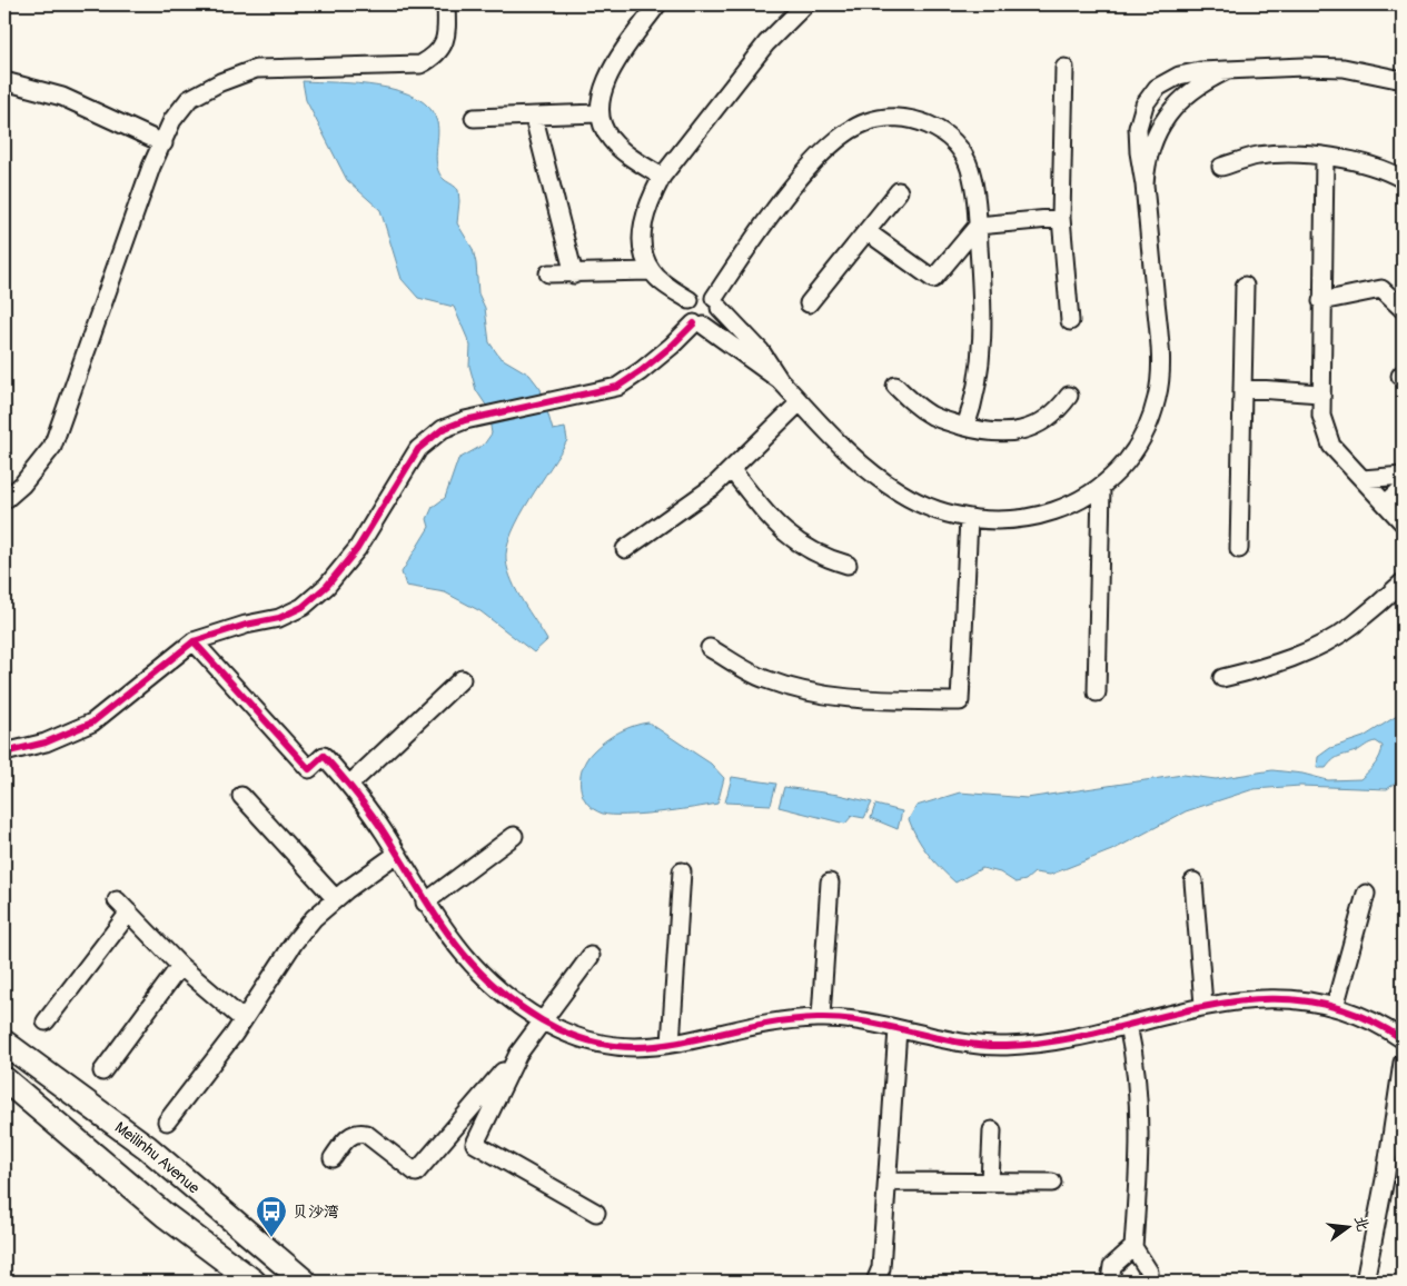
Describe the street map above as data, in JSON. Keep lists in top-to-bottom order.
{
  "streets": {
    "main road": ["Meilinhu Avenue"]
  },
  "places": {
    "bus stop": ["贝沙湾"]
  },
  "north": "right"
}
